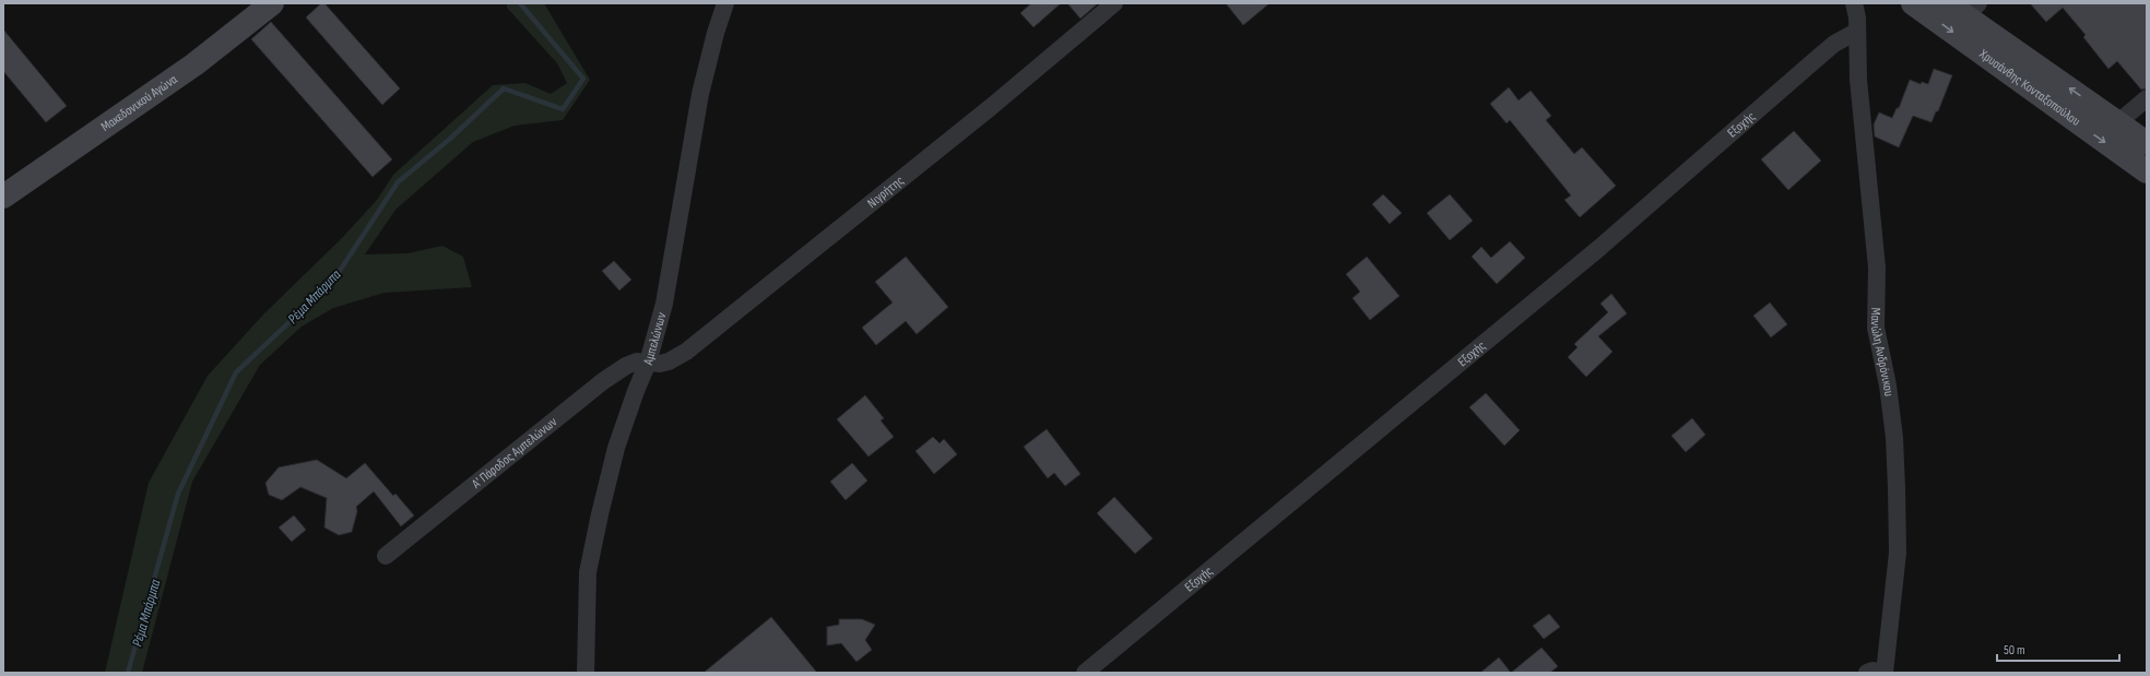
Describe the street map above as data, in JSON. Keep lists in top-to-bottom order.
{
  "streets": {
    "main road": ["Χρυσάνθης Κονταξοπούλου", "Μακεδονικού Αγώνα"],
    "street": [
      "Εξοχής",
      "Νιγρήτης",
      "Αμπελώνων",
      "Μανώλη Ανδρόνικου",
      "Α' Πάροδος Αμπελώνων"
    ]
  },
  "crossings": [
    ["Εξοχής", "Μανώλη Ανδρόνικου"],
    ["Νιγρήτης", "Αμπελώνων"],
    ["Νιγρήτης", "Α' Πάροδος Αμπελώνων"],
    ["Αμπελώνων", "Α' Πάροδος Αμπελώνων"]
  ],
  "water": ["Ρέμα Μπάρμπα"],
  "scale_bar": "50 m"
}
